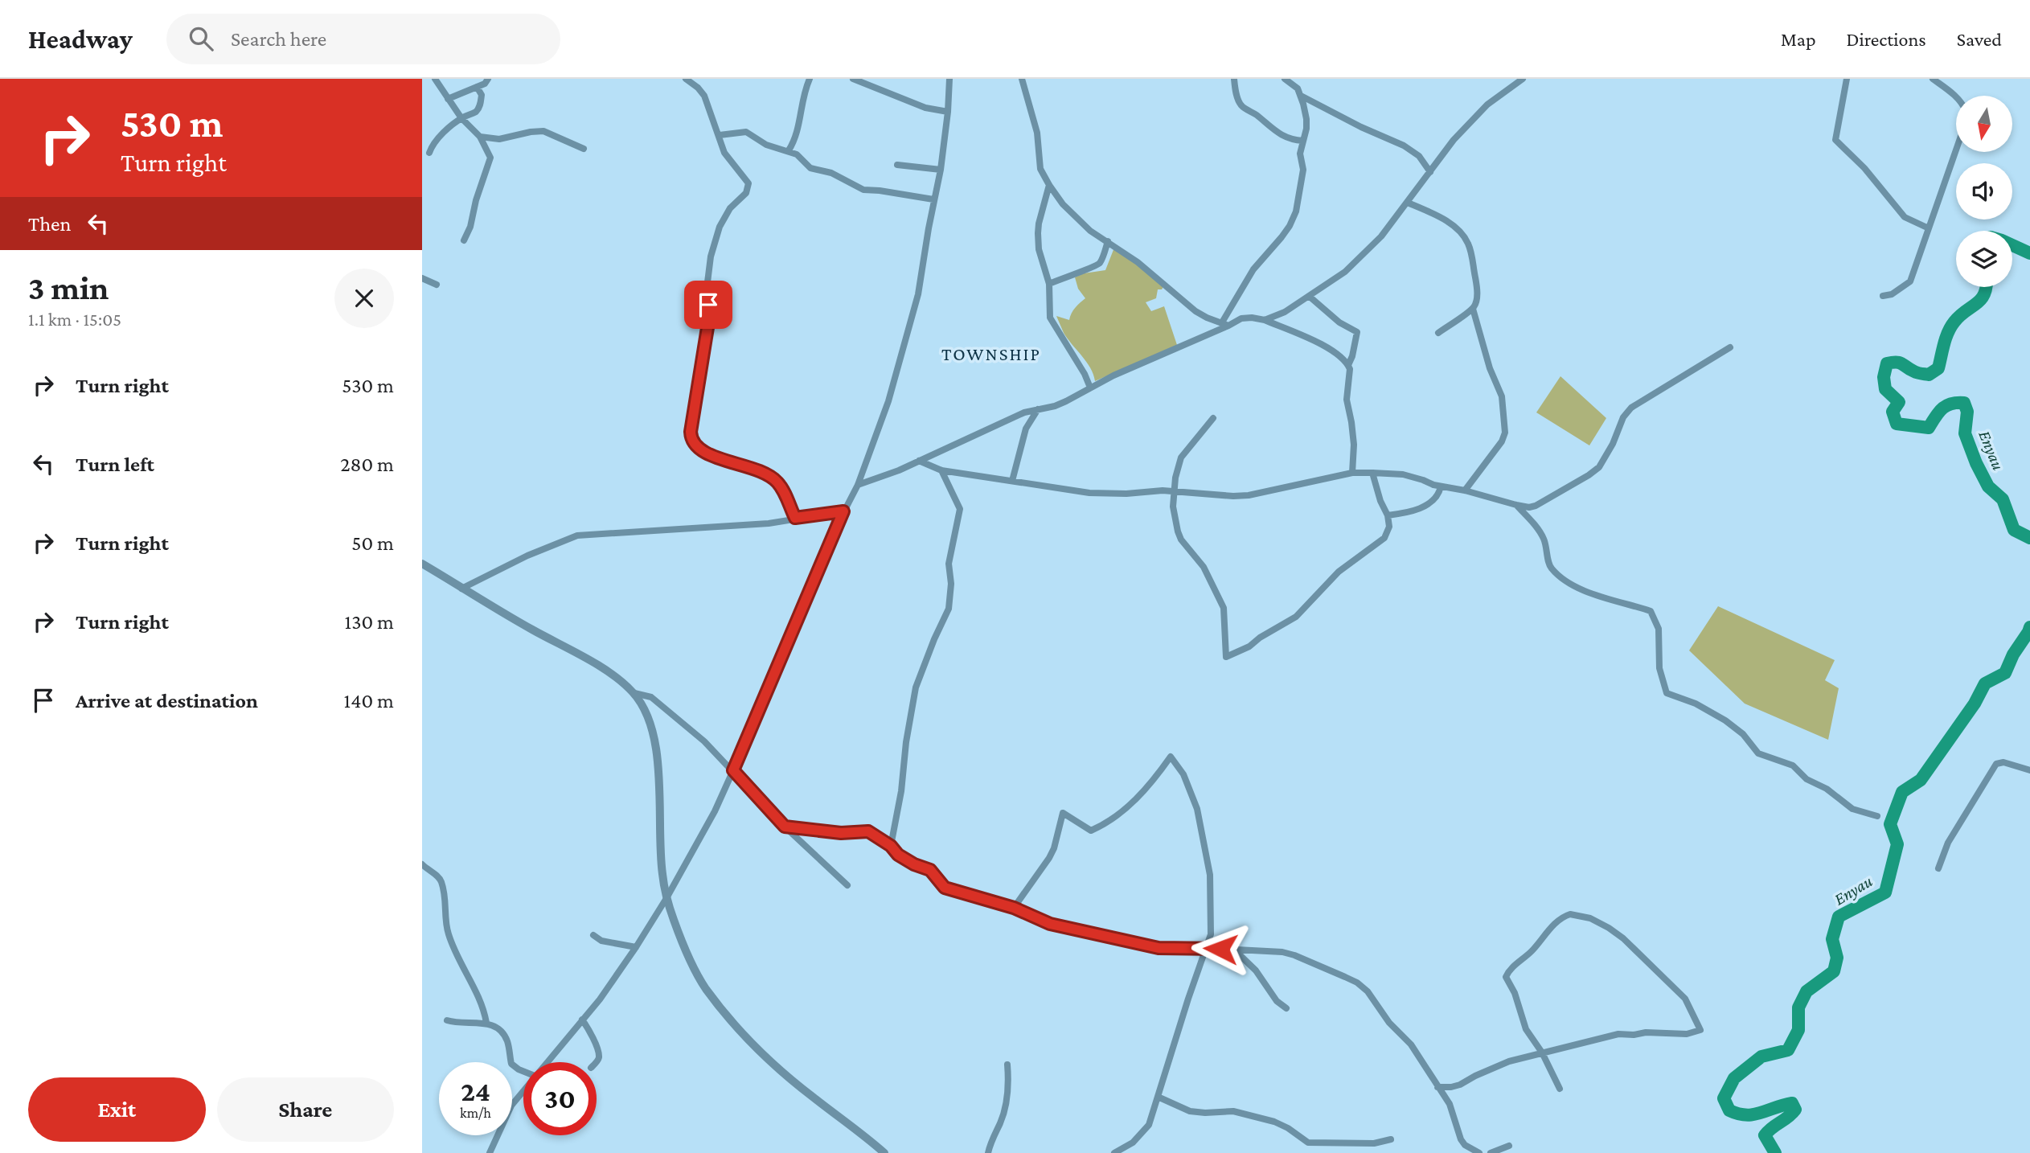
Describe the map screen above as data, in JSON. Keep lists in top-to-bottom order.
{
  "districts": ["TOWNSHIP"],
  "water": ["Enyau"],
  "north": "bottom",
  "page": {
    "header": "Headway",
    "search": "Search here",
    "nav": ["Map", "Directions", "Saved"],
    "turn": ["530 m", "Turn right"],
    "then": "Then",
    "heading": ["3 min", "1.1 km · 15:05"],
    "list": [
      {
        "name": "Turn right",
        "value": "530 m"
      },
      {
        "name": "Turn left",
        "value": "280 m"
      },
      {
        "name": "Turn right",
        "value": "50 m"
      },
      {
        "name": "Turn right",
        "value": "130 m"
      },
      {
        "name": "Arrive at destination",
        "value": "140 m"
      }
    ],
    "speed": "24 km/h",
    "limit": "30",
    "buttons": ["Exit", "Share"]
  }
}
